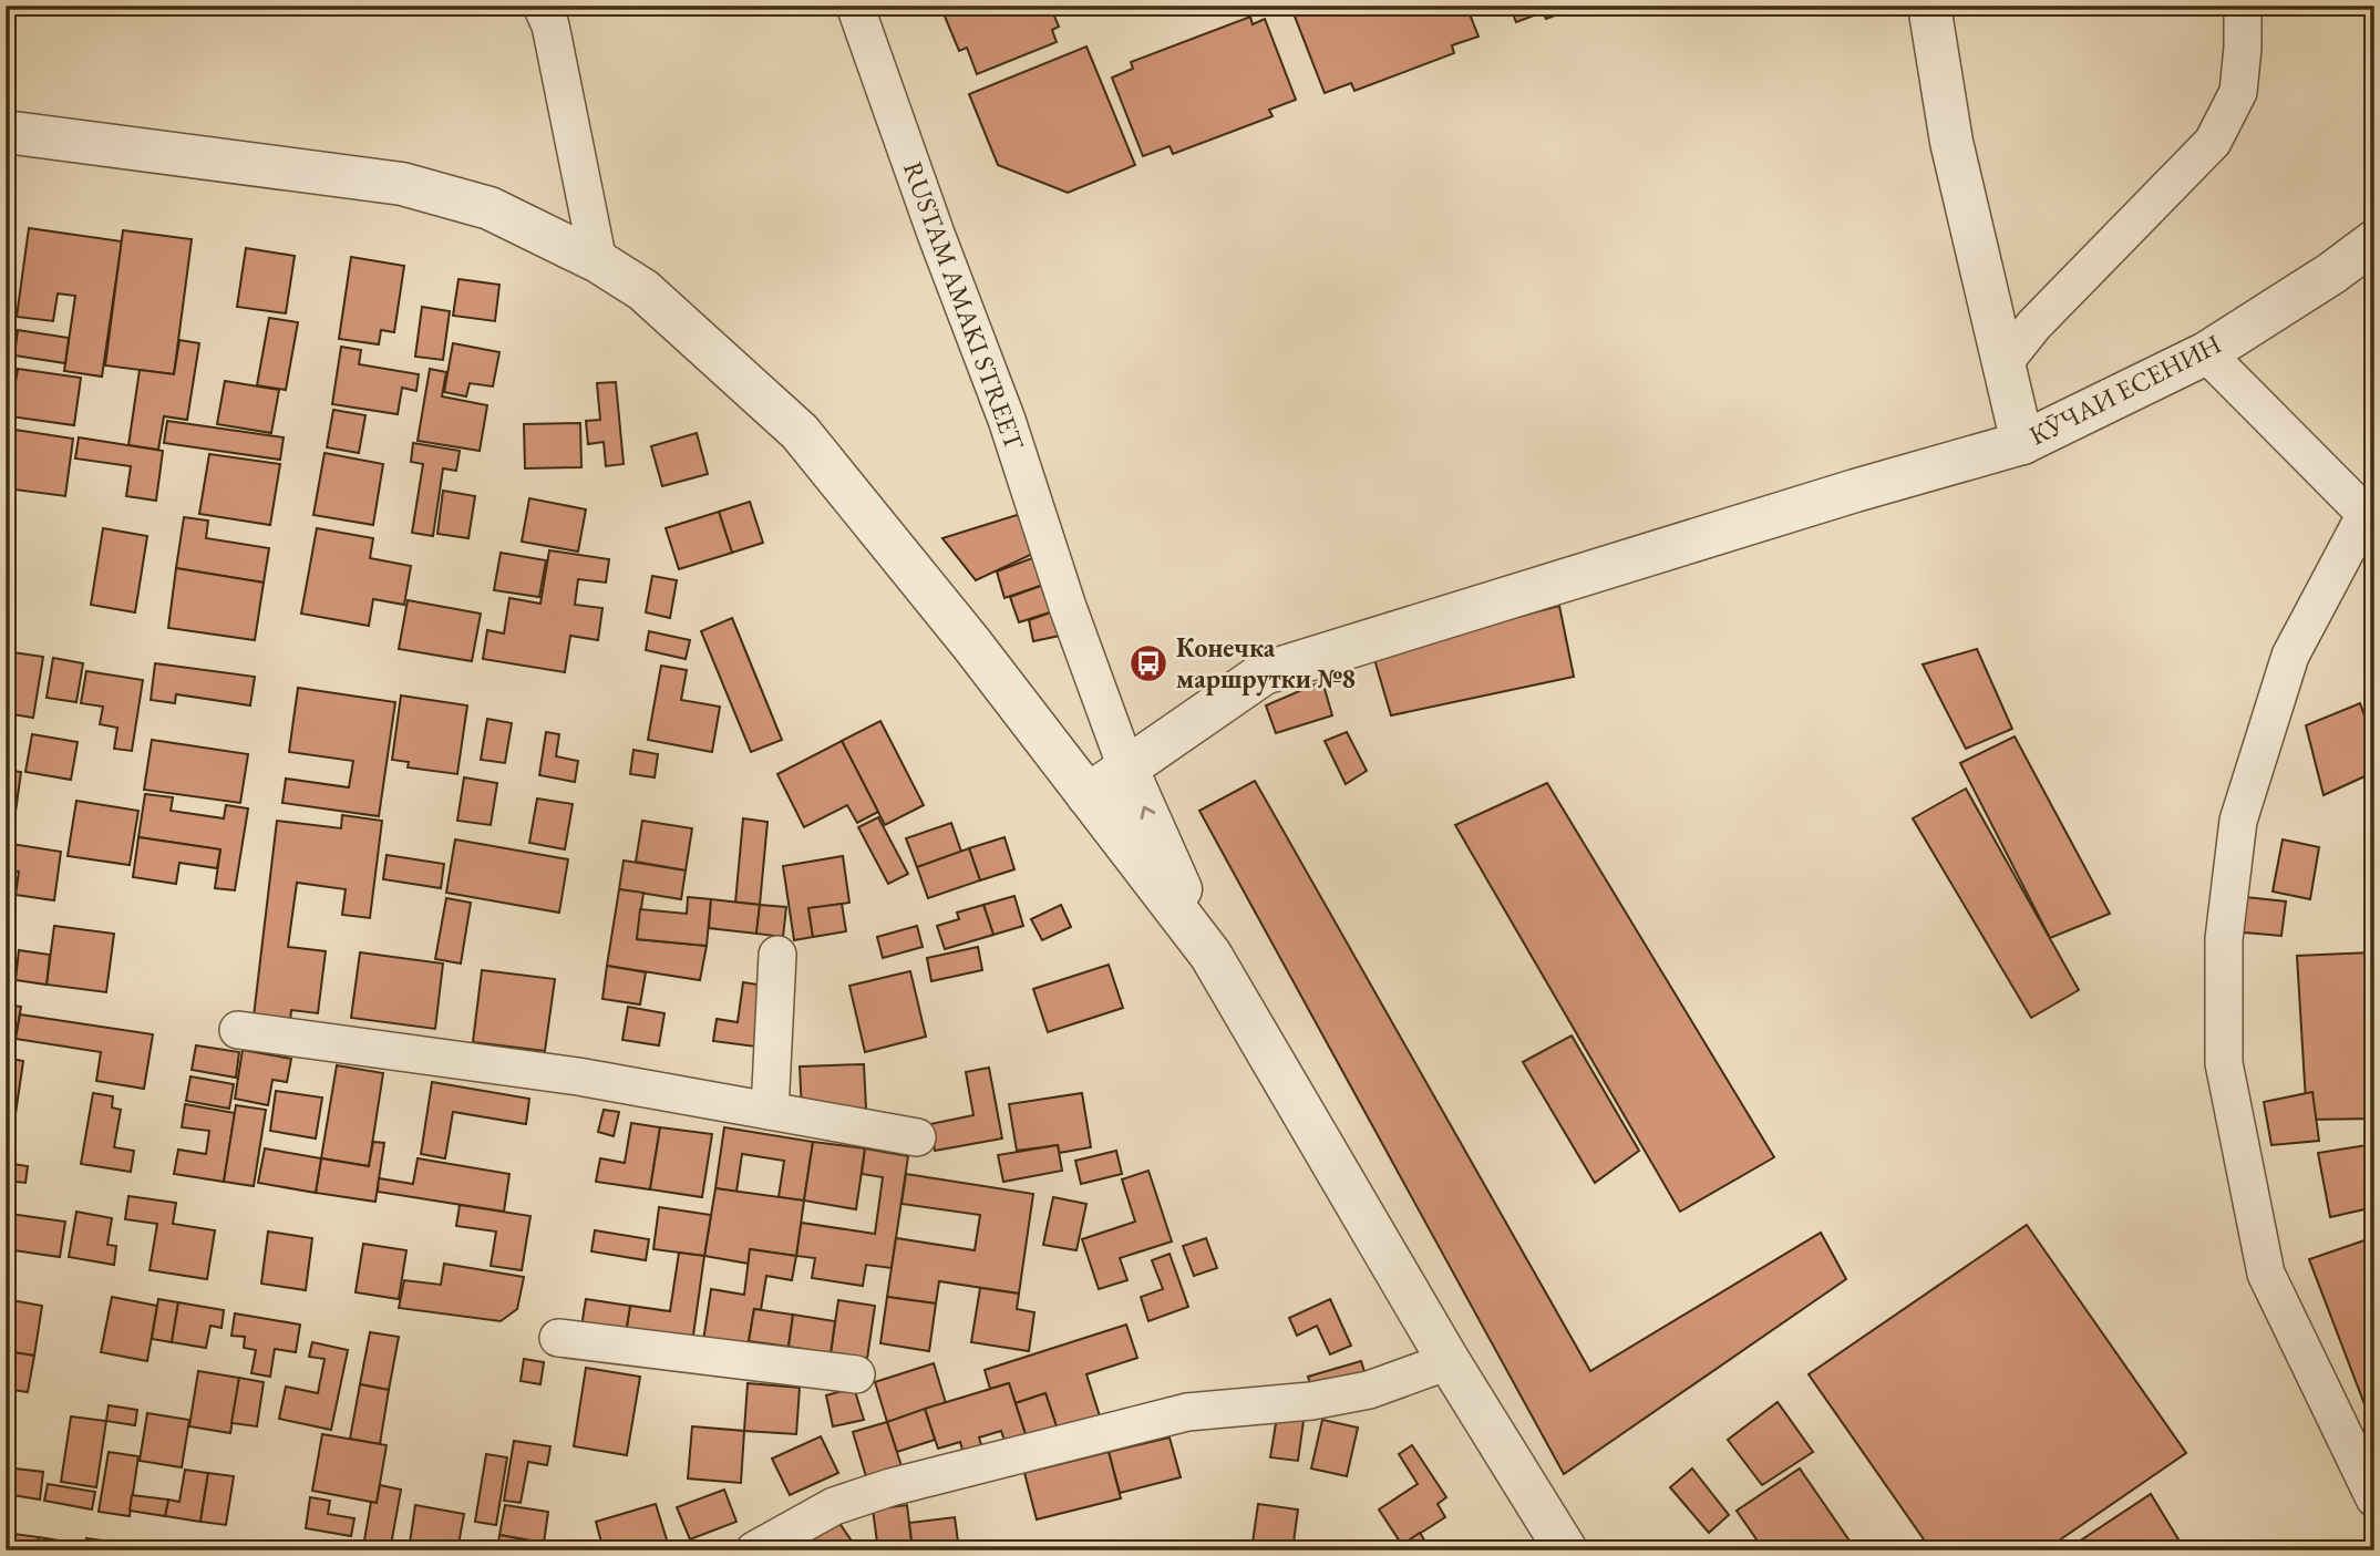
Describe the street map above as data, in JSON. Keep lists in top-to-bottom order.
{
  "streets": {
    "street": ["RUSTAM AMAKI STREET", "КӮЧАИ ЕСЕНИН"]
  },
  "crossings": [
    ["RUSTAM AMAKI STREET", "КӮЧАИ ЕСЕНИН"]
  ],
  "places": {
    "bus stop": ["Конечка маршрутки №8"]
  }
}
